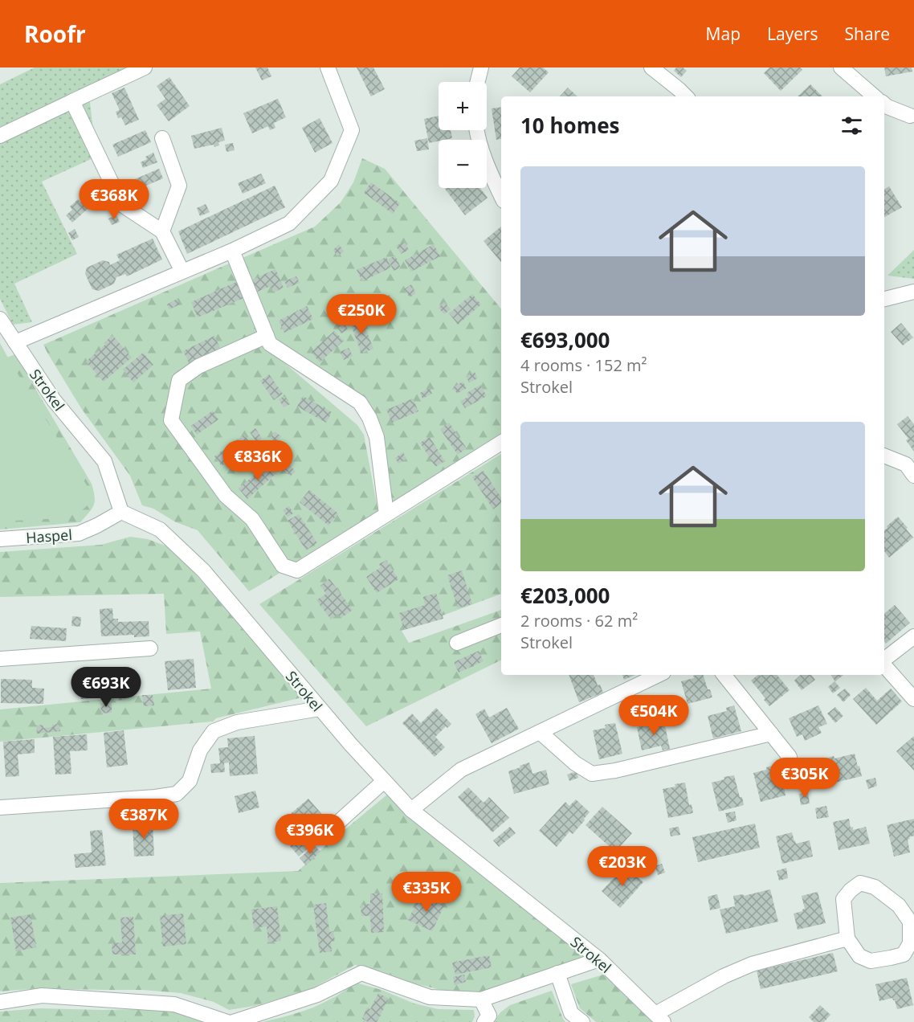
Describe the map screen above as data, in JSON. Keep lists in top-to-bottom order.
{
  "streets": {
    "street": ["Strokel", "Haspel"]
  },
  "crossings": [
    ["Strokel", "Haspel"]
  ],
  "page": {
    "header": "Roofr",
    "nav": ["Map", "Layers", "Share"],
    "map_buttons": ["+", "−"],
    "heading": "10 homes",
    "list": [
      {
        "name": "€693,000",
        "note": "4 rooms · 152 m² · Strokel"
      },
      {
        "name": "€203,000",
        "note": "2 rooms · 62 m² · Strokel"
      }
    ],
    "price": [
      "€368K",
      "€250K",
      "€836K",
      "€693K",
      "€504K",
      "€305K",
      "€387K",
      "€396K",
      "€203K",
      "€335K"
    ]
  }
}
